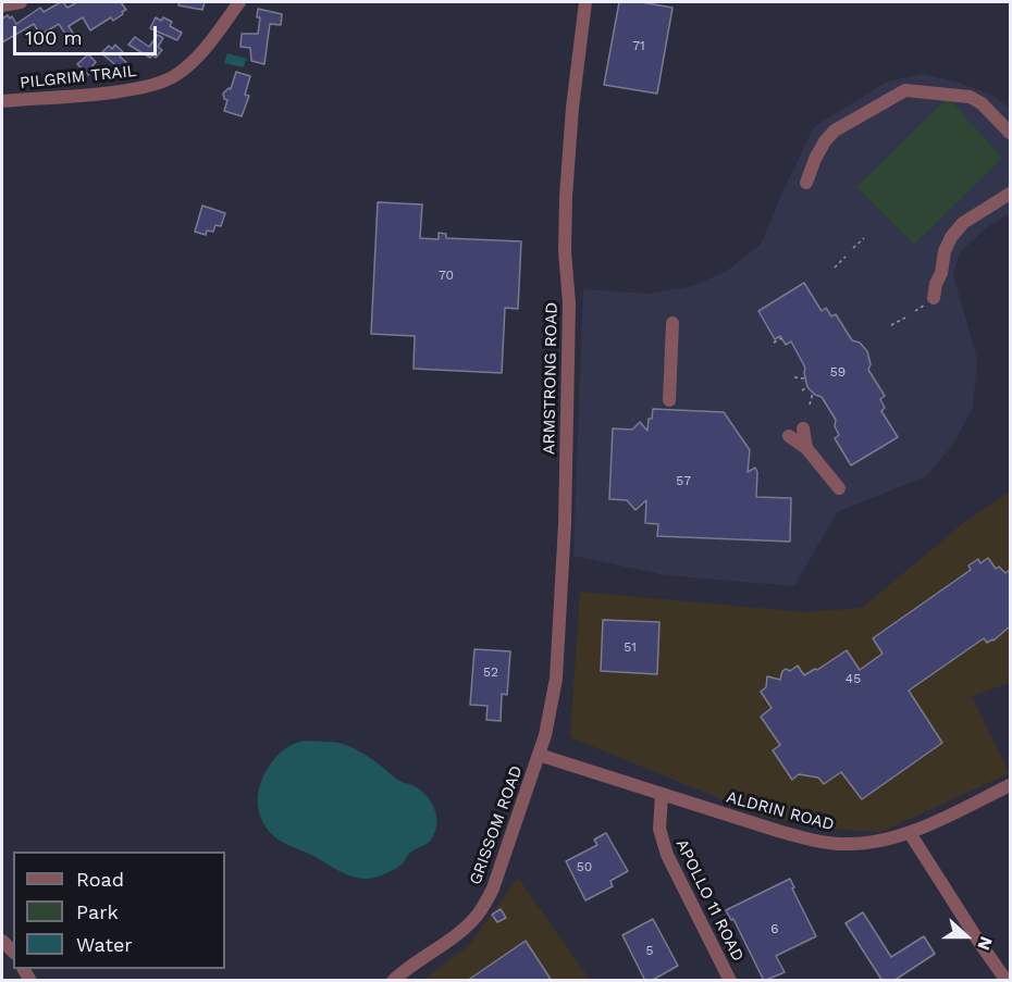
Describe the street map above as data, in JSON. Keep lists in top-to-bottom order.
{
  "streets": {
    "street": [
      "PILGRIM TRAIL",
      "ARMSTRONG ROAD",
      "ALDRIN ROAD",
      "GRISSOM ROAD",
      "APOLLO 11 ROAD"
    ]
  },
  "crossings": [
    ["ARMSTRONG ROAD", "ALDRIN ROAD"],
    ["ARMSTRONG ROAD", "GRISSOM ROAD"],
    ["ALDRIN ROAD", "GRISSOM ROAD"],
    ["ALDRIN ROAD", "APOLLO 11 ROAD"]
  ],
  "house_numbers": [
    "71",
    "70",
    "59",
    "57",
    "51",
    "52",
    "45",
    "50",
    "6",
    "5"
  ],
  "legend": ["Road", "Park", "Water"],
  "scale_bar": "100 m",
  "north": "right"
}
